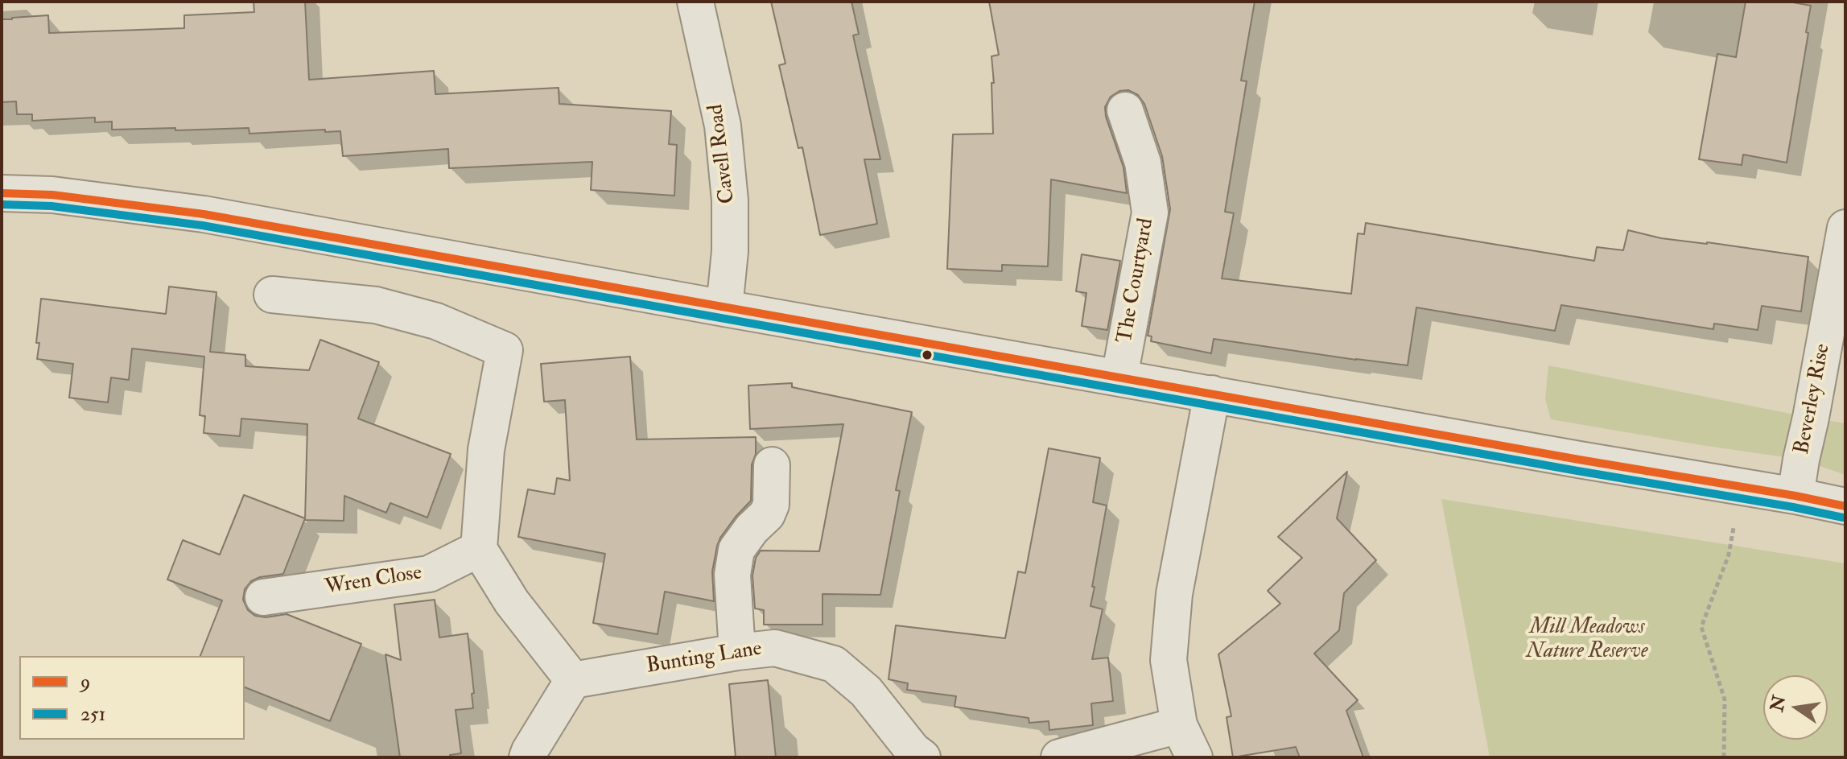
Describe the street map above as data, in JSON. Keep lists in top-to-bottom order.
{
  "streets": {
    "street": [
      "Cavell Road",
      "The Courtyard",
      "Beverley Rise",
      "Wren Close",
      "Bunting Lane"
    ]
  },
  "parks": ["Mill Meadows Nature Reserve"],
  "lines": ["transit line 9", "transit line 251"],
  "legend": ["9", "251"],
  "north": "left"
}
